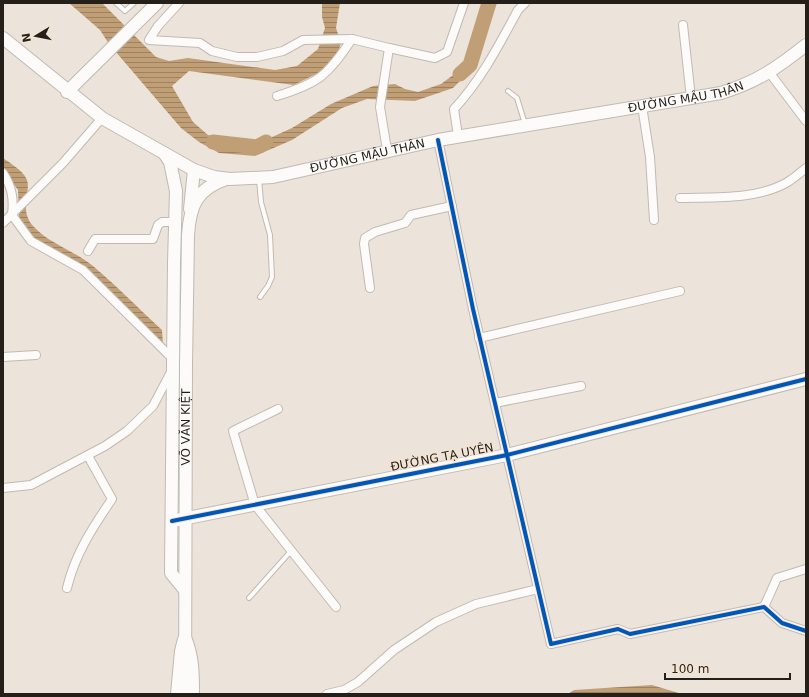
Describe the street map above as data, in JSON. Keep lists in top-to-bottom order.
{
  "streets": {
    "main road": ["ĐƯỜNG MẬU THÂN", "VÕ VĂN KIỆT", "ĐƯỜNG TẠ UYÊN"]
  },
  "crossings": [
    ["ĐƯỜNG MẬU THÂN", "VÕ VĂN KIỆT"],
    ["VÕ VĂN KIỆT", "ĐƯỜNG TẠ UYÊN"]
  ],
  "scale_bar": "100 m",
  "north": "left"
}
